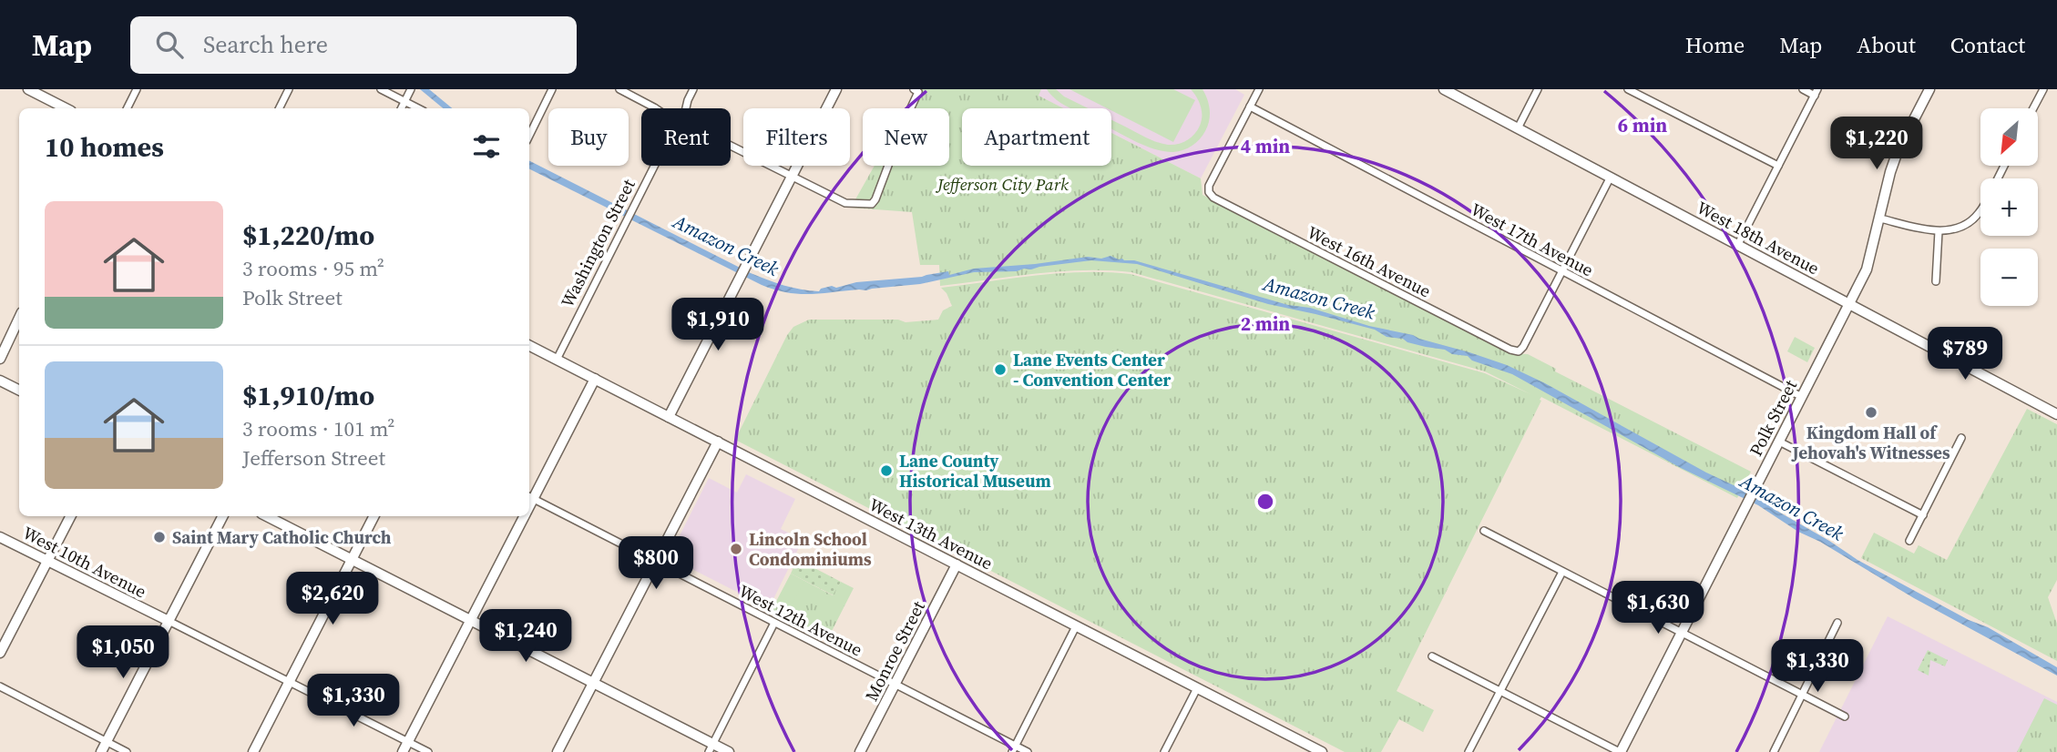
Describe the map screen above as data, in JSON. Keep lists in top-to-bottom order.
{
  "streets": {
    "main road": [
      "West 18th Avenue",
      "Polk Street",
      "West 13th Avenue",
      "West 10th Avenue",
      "Monroe Street"
    ],
    "street": [
      "West 17th Avenue",
      "Washington Street",
      "West 16th Avenue",
      "West 12th Avenue"
    ]
  },
  "crossings": [
    ["West 18th Avenue", "Polk Street"],
    ["West 17th Avenue", "West 16th Avenue"],
    ["West 17th Avenue", "Polk Street"],
    ["Washington Street", "West 13th Avenue"],
    ["West 13th Avenue", "Monroe Street"],
    ["West 12th Avenue", "Monroe Street"]
  ],
  "water": ["Amazon Creek"],
  "parks": ["Jefferson City Park"],
  "places": [
    "Lane Events Center - Convention Center",
    "Kingdom Hall of Jehovah's Witnesses",
    "Lane County Historical Museum",
    "Saint Mary Catholic Church",
    "Lincoln School Condominiums"
  ],
  "north": "bottom left",
  "page": {
    "header": "Map",
    "search": "Search here",
    "nav": [
      "Home",
      "Map",
      "About",
      "Contact"
    ],
    "map_buttons": ["+", "−"],
    "chip": [
      "Buy",
      "Rent",
      "Filters",
      "New",
      "Apartment"
    ],
    "heading": "10 homes",
    "price": [
      "$1,220",
      "$1,910",
      "$789",
      "$800",
      "$2,620",
      "$1,630",
      "$1,240",
      "$1,050",
      "$1,330",
      "$1,330"
    ],
    "list": [
      {
        "name": "$1,220/mo",
        "note": "3 rooms · 95 m² · Polk Street"
      },
      {
        "name": "$1,910/mo",
        "note": "3 rooms · 101 m² · Jefferson Street"
      }
    ]
  },
  "rings": ["6 min", "4 min", "2 min"]
}
